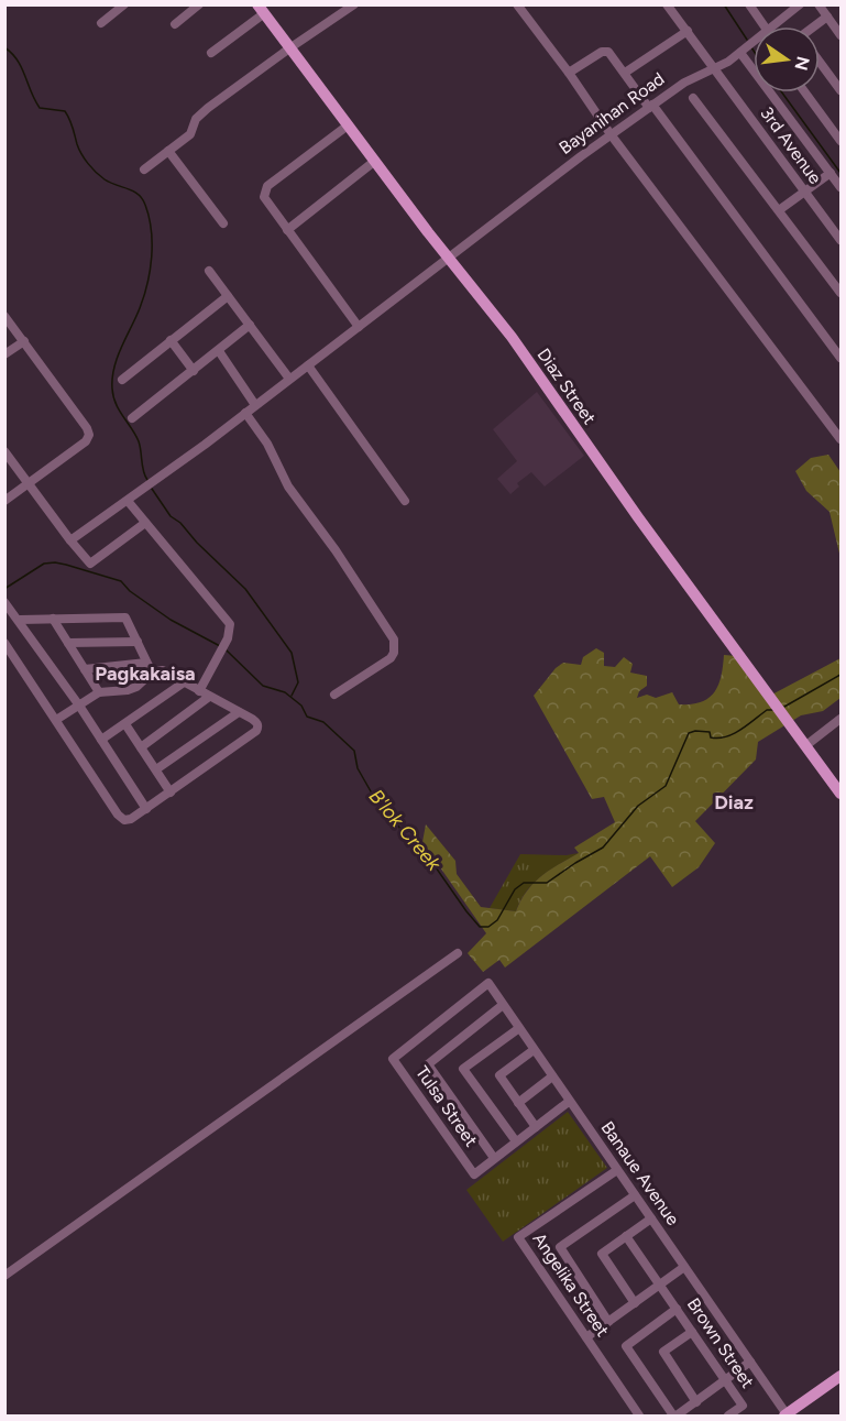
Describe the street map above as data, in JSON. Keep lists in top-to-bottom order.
{
  "streets": {
    "main road": ["Diaz Street"],
    "street": [
      "Bayanihan Road",
      "3rd Avenue",
      "Tulsa Street",
      "Banaue Avenue",
      "Angelika Street",
      "Brown Street"
    ]
  },
  "crossings": [
    ["Bayanihan Road", "3rd Avenue"],
    ["Bayanihan Road", "Diaz Street"],
    ["Tulsa Street", "Banaue Avenue"],
    ["Banaue Avenue", "Angelika Street"]
  ],
  "districts": ["Pagkakaisa", "Diaz"],
  "water": ["B'lok Creek"],
  "north": "right"
}
